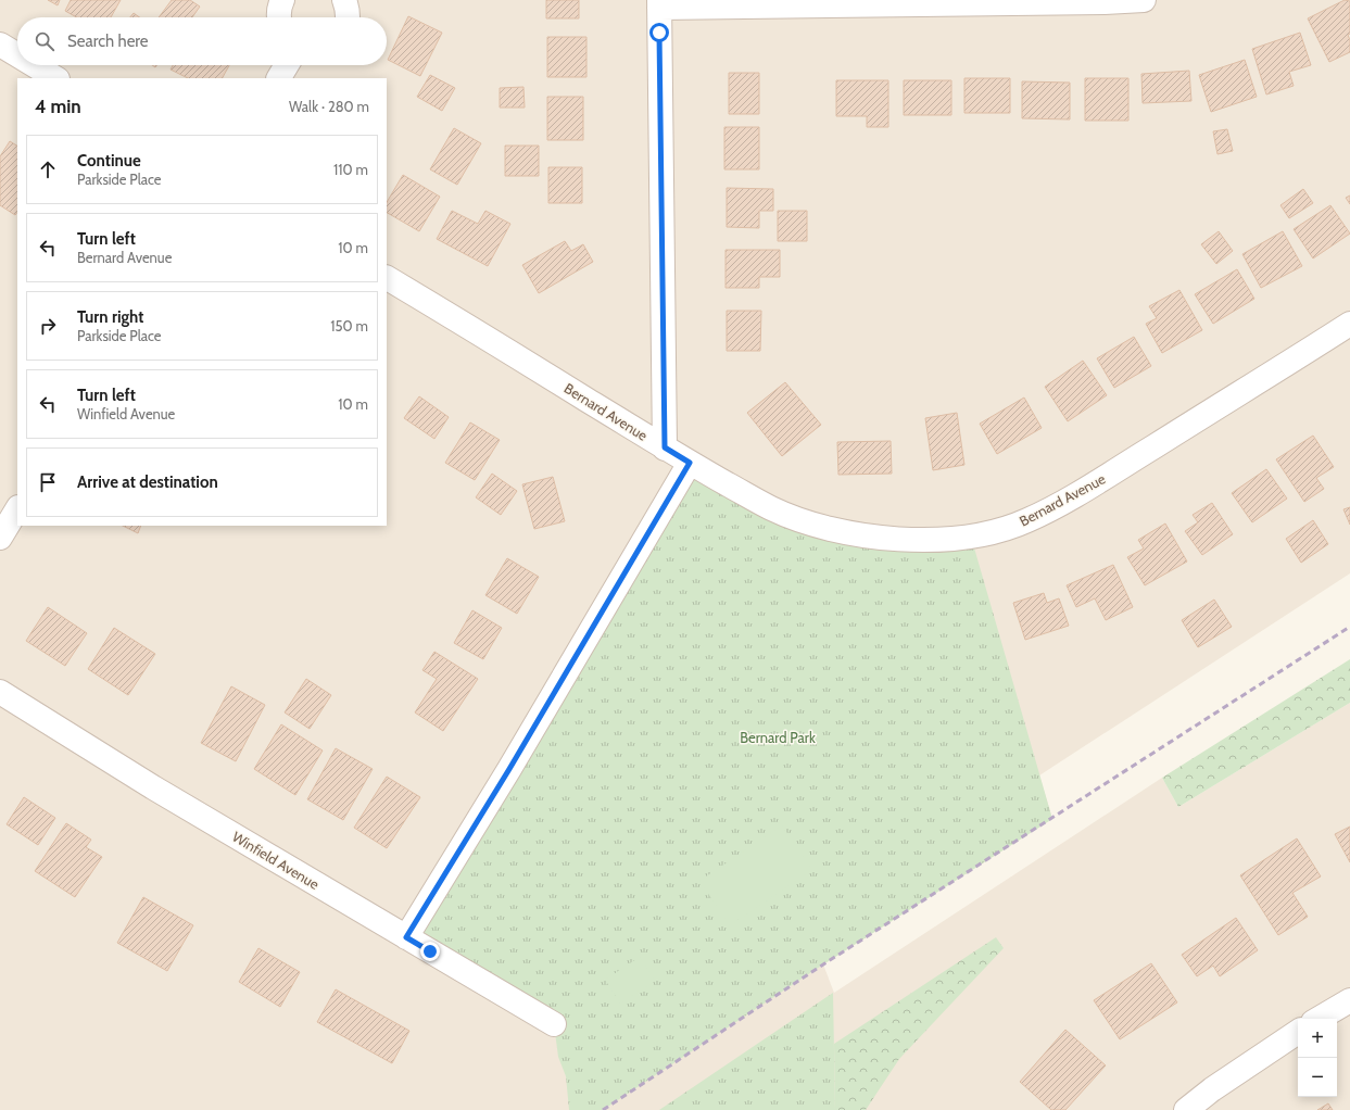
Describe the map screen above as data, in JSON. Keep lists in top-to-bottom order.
{
  "streets": {
    "street": ["Bernard Avenue", "Winfield Avenue"]
  },
  "parks": ["Bernard Park"],
  "page": {
    "search": "Search here",
    "heading": ["4 min", "Walk · 280 m"],
    "list": [
      ["Continue", "Parkside Place", "110 m"],
      ["Turn left", "Bernard Avenue", "10 m"],
      ["Turn right", "Parkside Place", "150 m"],
      ["Turn left", "Winfield Avenue", "10 m"],
      "Arrive at destination"
    ],
    "map_buttons": ["+", "−"]
  }
}
